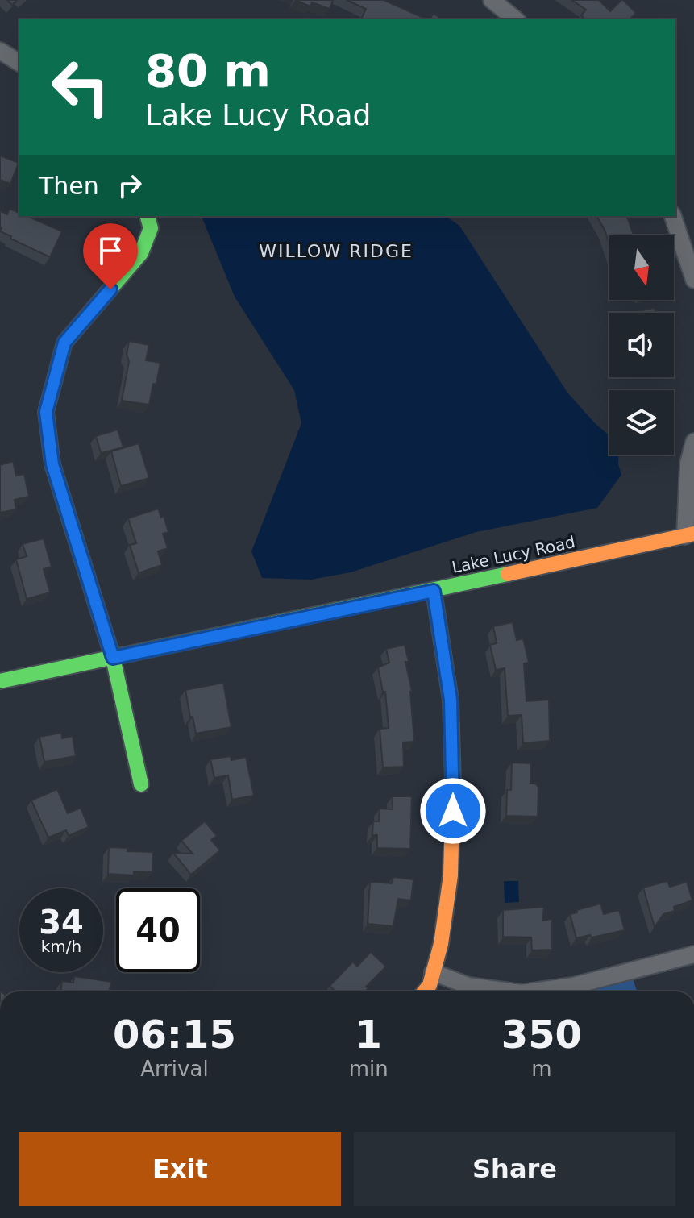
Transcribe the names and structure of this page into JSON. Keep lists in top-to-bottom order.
{
  "streets": {
    "street": ["Lake Lucy Road"]
  },
  "districts": ["WILLOW RIDGE"],
  "north": "bottom",
  "page": {
    "turn": ["80 m", "Lake Lucy Road"],
    "then": "Then",
    "speed": "34 km/h",
    "limit": "40",
    "eta": [
      "06:15",
      "Arrival",
      "1",
      "min",
      "350",
      "m"
    ],
    "buttons": ["Exit", "Share"]
  }
}
